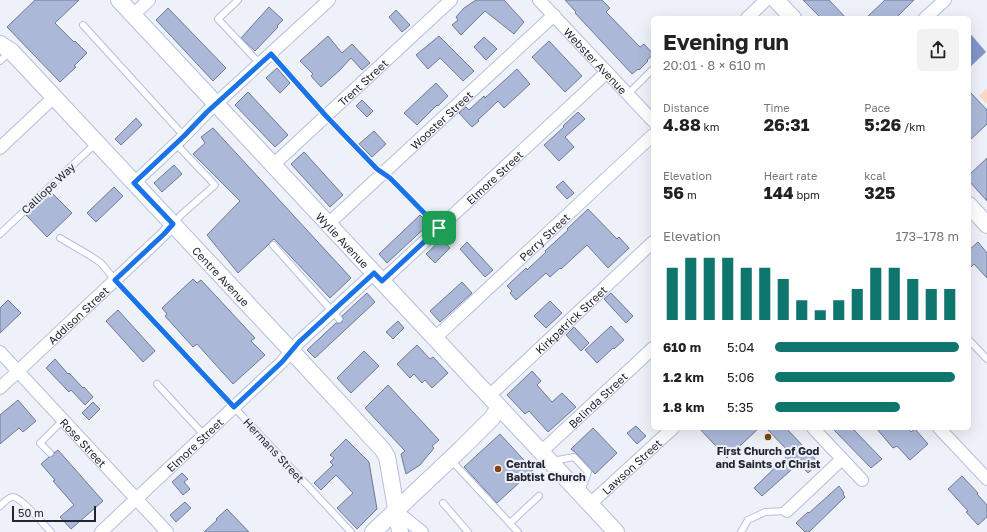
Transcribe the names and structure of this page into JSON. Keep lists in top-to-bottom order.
{
  "streets": {
    "street": [
      "Webster Avenue",
      "Trent Street",
      "Wooster Street",
      "Elmore Street",
      "Perry Street",
      "Wylie Avenue",
      "Centre Avenue",
      "Addison Street",
      "Kirkpatrick Street",
      "Belinda Street",
      "Rose Street",
      "Lawson Street"
    ],
    "lane": ["Calliope Way", "Hermans Street"]
  },
  "crossings": [
    ["Webster Avenue", "Wooster Street"],
    ["Webster Avenue", "Elmore Street"],
    ["Trent Street", "Wylie Avenue"],
    ["Wooster Street", "Wylie Avenue"],
    ["Elmore Street", "Wylie Avenue"],
    ["Elmore Street", "Centre Avenue"],
    ["Elmore Street", "Rose Street"],
    ["Elmore Street", "Hermans Street"],
    ["Calliope Way", "Centre Avenue"],
    ["Perry Street", "Wylie Avenue"],
    ["Wylie Avenue", "Kirkpatrick Street"],
    ["Wylie Avenue", "Belinda Street"],
    ["Wylie Avenue", "Lawson Street"],
    ["Centre Avenue", "Addison Street"],
    ["Centre Avenue", "Kirkpatrick Street"],
    ["Addison Street", "Rose Street"],
    ["Addison Street", "Hermans Street"]
  ],
  "places": ["First Church of God and Saints of Christ", "Central Babtist Church"],
  "scale_bar": "50 m",
  "page": {
    "heading": ["Evening run", "20:01 · 8 × 610 m"],
    "stats": [
      ["Distance", "4.88 km"],
      ["Time", "26:31"],
      ["Pace", "5:26 /km"],
      ["Elevation", "56 m"],
      ["Heart rate", "144 bpm"],
      ["kcal", "325"]
    ],
    "chart": ["Elevation", "173–178 m"],
    "list": [
      {
        "name": "610 m",
        "note": "5:04"
      },
      {
        "name": "1.2 km",
        "note": "5:06"
      },
      {
        "name": "1.8 km",
        "note": "5:35"
      }
    ],
    "scale": "50 m"
  }
}
